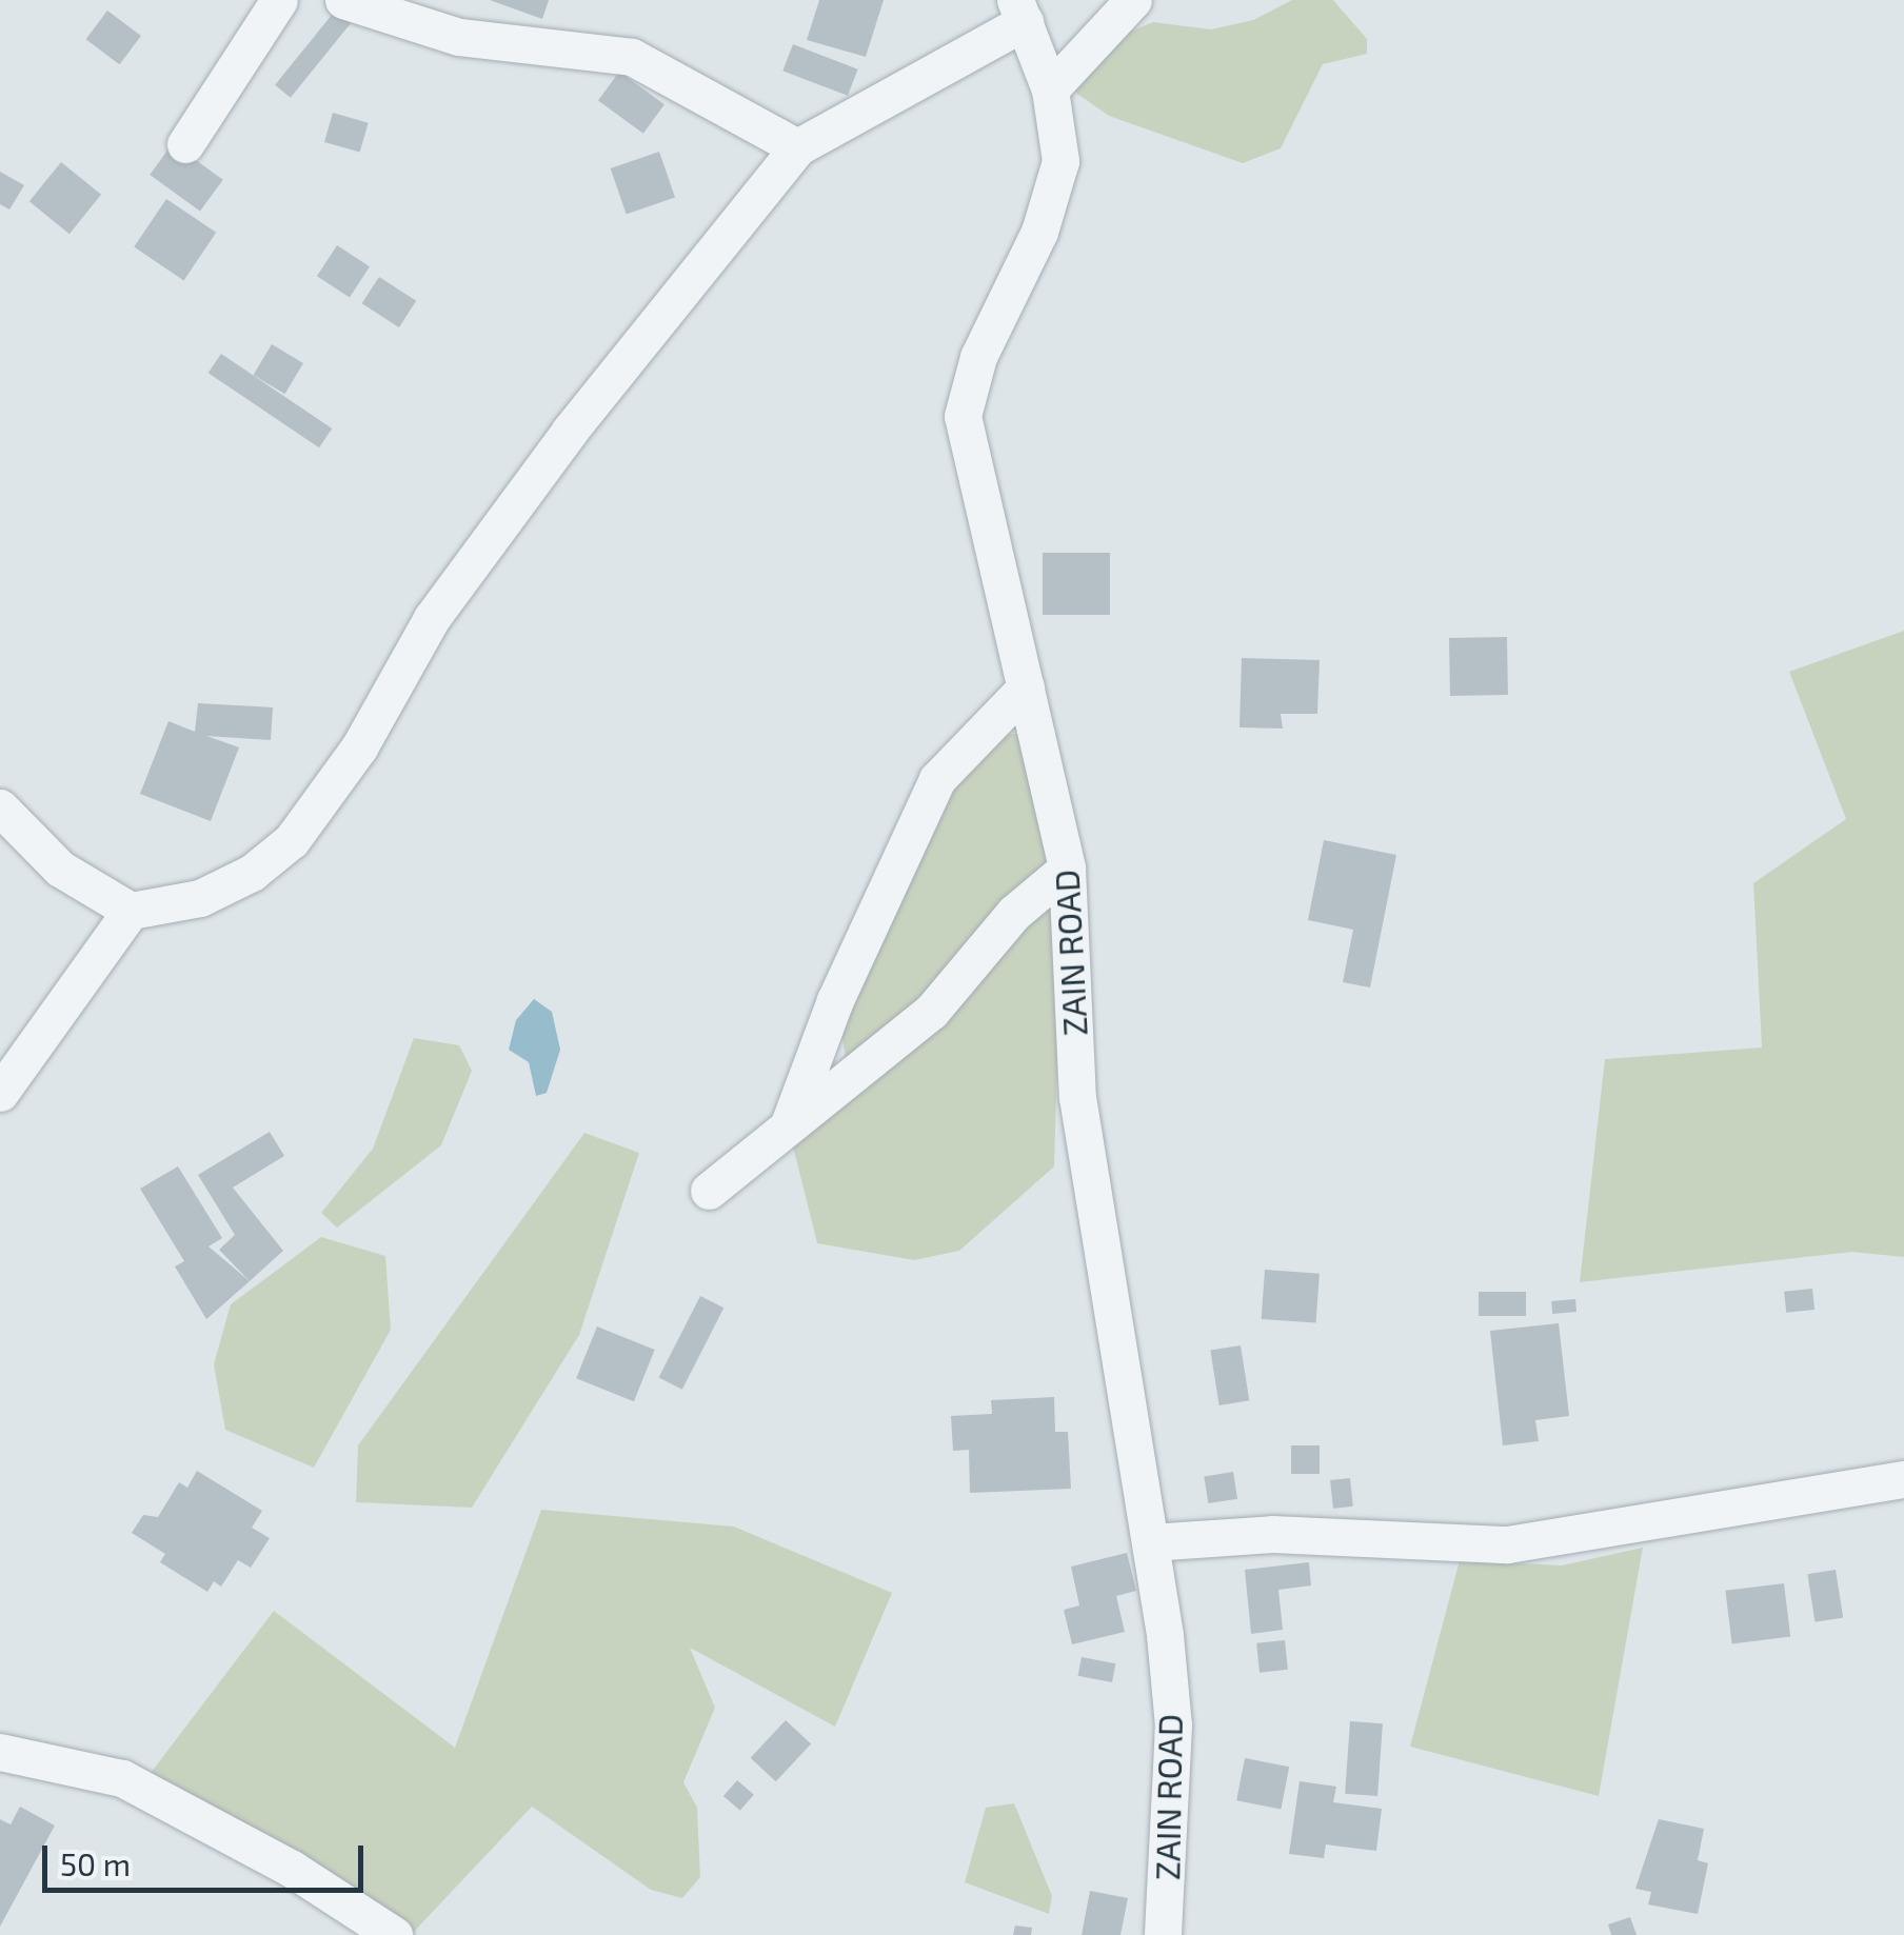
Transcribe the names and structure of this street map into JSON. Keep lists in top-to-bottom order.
{
  "streets": {
    "street": ["ZAIN ROAD"]
  },
  "scale_bar": "50 m"
}
